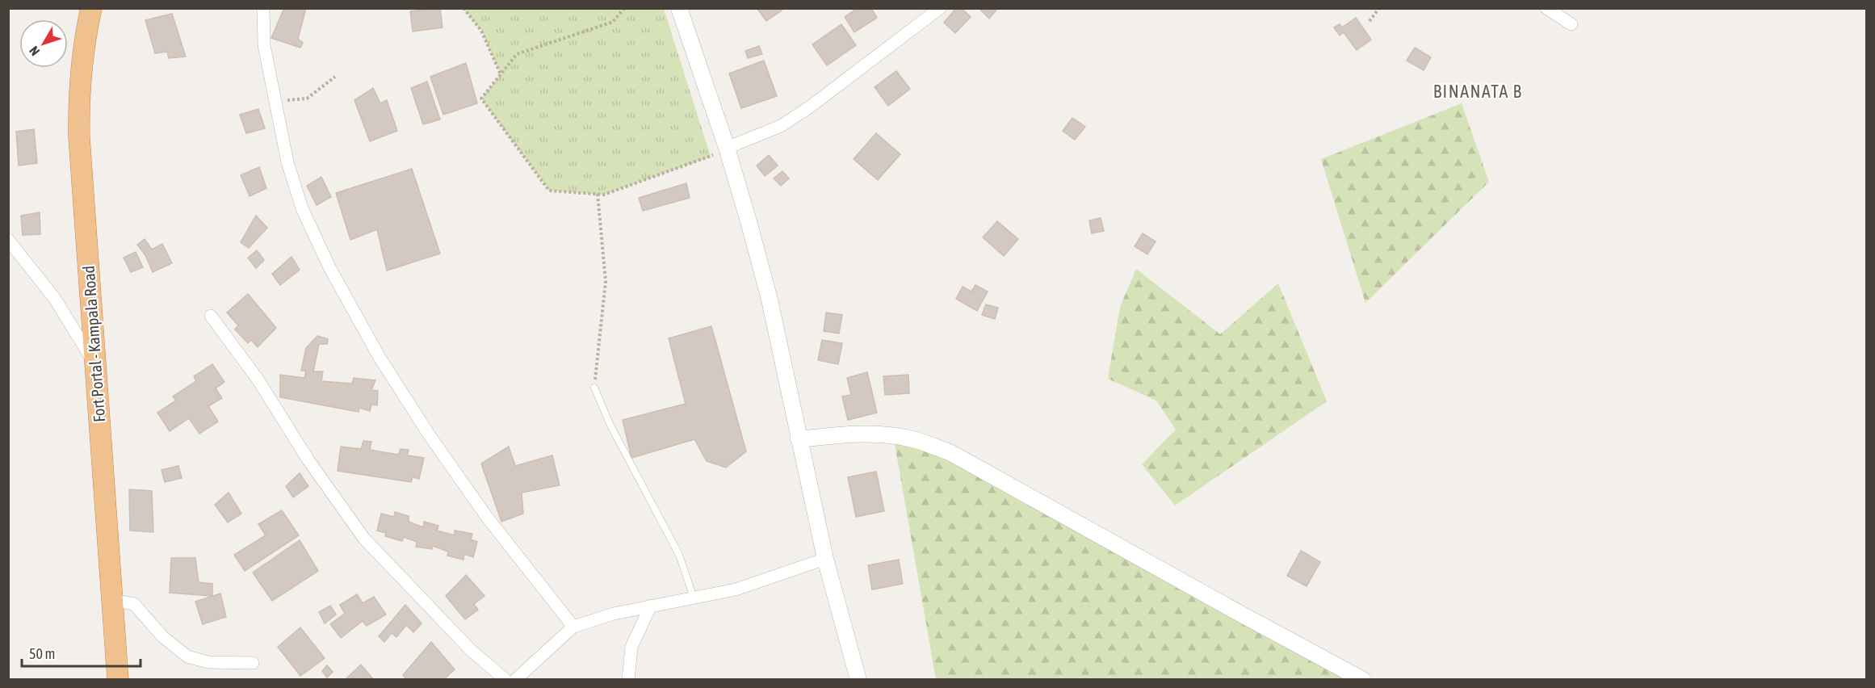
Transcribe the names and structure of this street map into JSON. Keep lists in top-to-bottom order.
{
  "streets": {
    "highway": ["Fort Portal - Kampala Road"]
  },
  "districts": ["BINANATA B"],
  "scale_bar": "50 m",
  "north": "bottom left"
}
